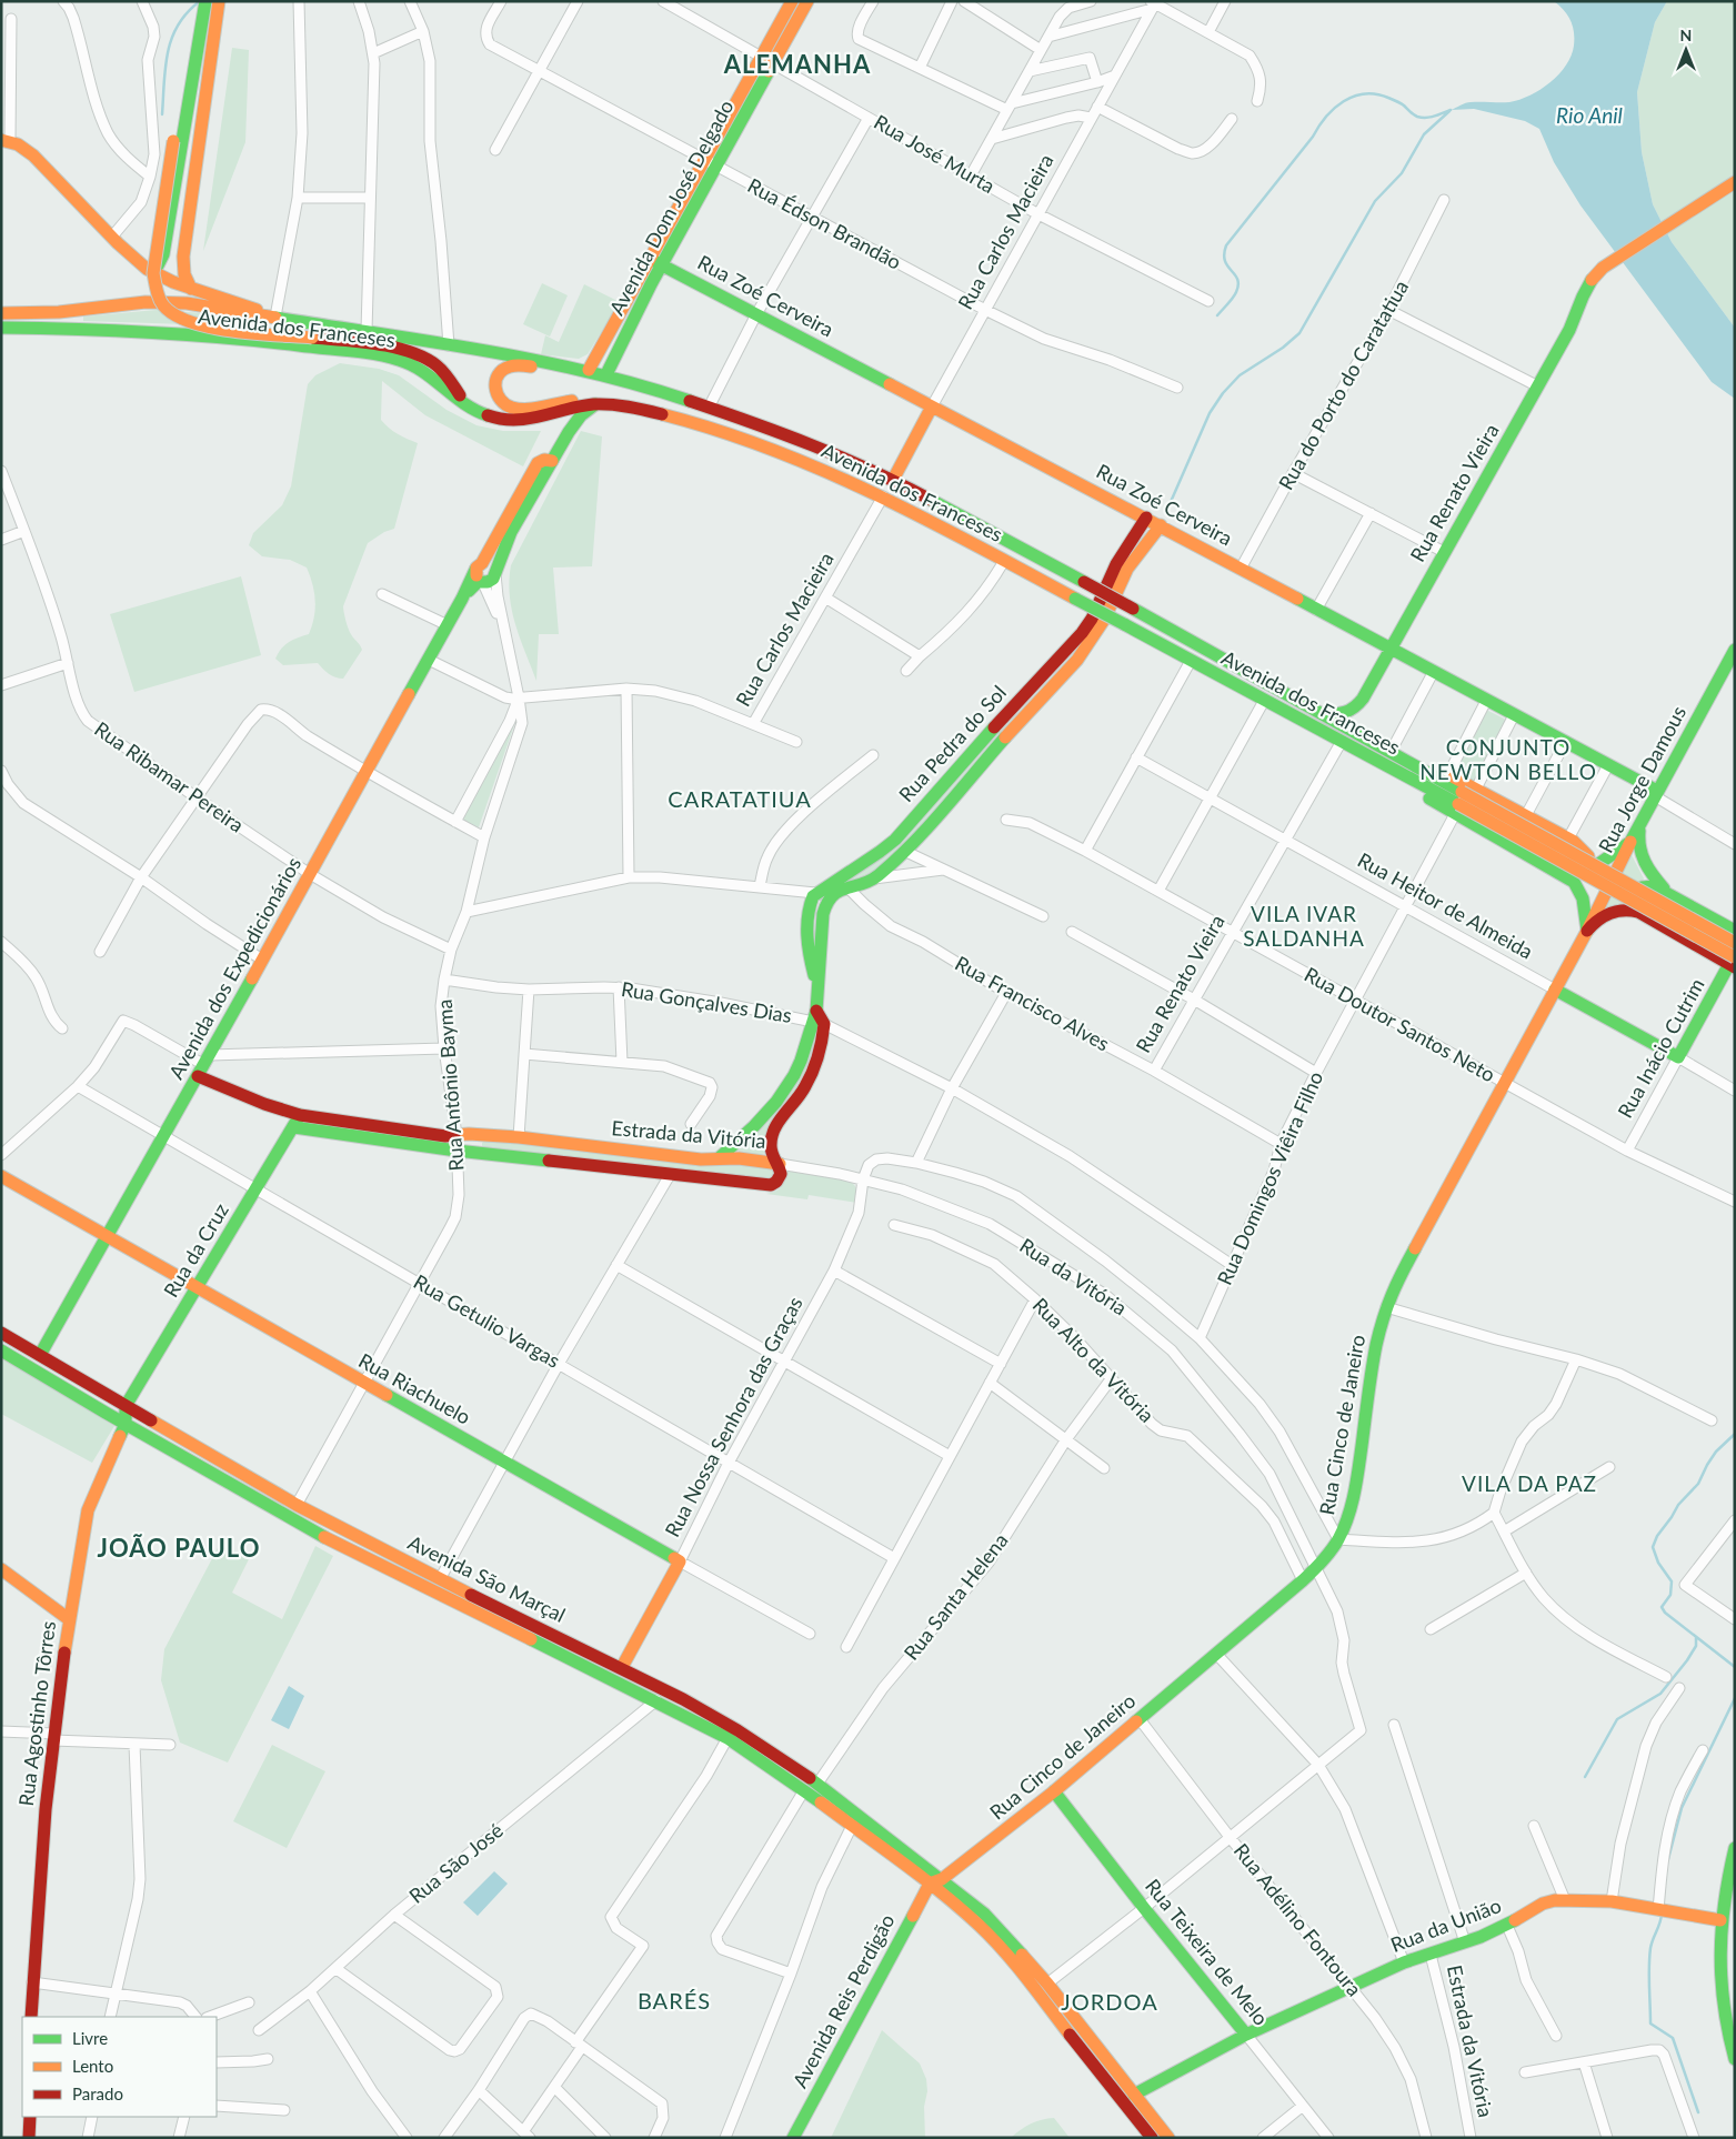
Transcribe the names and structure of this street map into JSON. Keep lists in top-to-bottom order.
{
  "streets": {
    "main road": [
      "Avenida Dom José Delgado",
      "Rua Carlos Macieira",
      "Rua Zoé Cerveira",
      "Avenida dos Franceses",
      "Rua Renato Vieira",
      "Rua Pedra do Sol",
      "Rua Jorge Damous",
      "Rua Heitor de Almeida",
      "Avenida dos Expedicionários",
      "Rua Inácio Cutrim",
      "Estrada da Vitória",
      "Rua da Cruz",
      "Rua Riachuelo",
      "Rua Nossa Senhora das Graças",
      "Rua Cinco de Janeiro",
      "Avenida São Marçal",
      "Rua Agostinho Tôrres",
      "Rua da União",
      "Rua Teixeira de Melo",
      "Avenida Reis Perdigão"
    ],
    "street": [
      "Rua José Murta",
      "Rua Édson Brandão",
      "Rua do Porto do Caratatiua",
      "Rua Ribamar Pereira",
      "Rua Gonçalves Dias",
      "Rua Francisco Alves",
      "Rua Doutor Santos Neto",
      "Rua Antônio Bayma",
      "Rua Domingos Viêira Filho",
      "Rua da Vitória",
      "Rua Getulio Vargas",
      "Rua Alto da Vitória",
      "Rua Santa Helena",
      "Rua São José",
      "Rua Adélino Fontoura"
    ]
  },
  "crossings": [
    ["Rua José Murta", "Avenida Dom José Delgado"],
    ["Rua José Murta", "Rua Carlos Macieira"],
    ["Avenida Dom José Delgado", "Rua Édson Brandão"],
    ["Avenida Dom José Delgado", "Rua Zoé Cerveira"],
    ["Avenida Dom José Delgado", "Avenida dos Franceses"],
    ["Rua Édson Brandão", "Rua Carlos Macieira"],
    ["Rua Carlos Macieira", "Rua Zoé Cerveira"],
    ["Rua Carlos Macieira", "Avenida dos Franceses"],
    ["Rua Zoé Cerveira", "Rua do Porto do Caratatiua"],
    ["Rua Zoé Cerveira", "Rua Renato Vieira"],
    ["Rua Zoé Cerveira", "Rua Pedra do Sol"],
    ["Rua Zoé Cerveira", "Rua Jorge Damous"],
    ["Avenida dos Franceses", "Rua Renato Vieira"],
    ["Avenida dos Franceses", "Avenida dos Expedicionários"],
    ["Avenida dos Franceses", "Rua Inácio Cutrim"],
    ["Avenida dos Franceses", "Rua Domingos Viêira Filho"],
    ["Rua Renato Vieira", "Rua Heitor de Almeida"],
    ["Rua Renato Vieira", "Rua Francisco Alves"],
    ["Rua Renato Vieira", "Rua Doutor Santos Neto"],
    ["Rua Pedra do Sol", "Rua Gonçalves Dias"],
    ["Rua Pedra do Sol", "Rua Francisco Alves"],
    ["Rua Pedra do Sol", "Estrada da Vitória"],
    ["Rua Ribamar Pereira", "Avenida dos Expedicionários"],
    ["Rua Ribamar Pereira", "Rua Antônio Bayma"],
    ["Rua Jorge Damous", "Rua Cinco de Janeiro"],
    ["Rua Heitor de Almeida", "Rua Inácio Cutrim"],
    ["Rua Heitor de Almeida", "Rua Domingos Viêira Filho"],
    ["Rua Heitor de Almeida", "Rua Cinco de Janeiro"],
    ["Avenida dos Expedicionários", "Rua Antônio Bayma"],
    ["Avenida dos Expedicionários", "Estrada da Vitória"],
    ["Avenida dos Expedicionários", "Rua Getulio Vargas"],
    ["Avenida dos Expedicionários", "Rua Riachuelo"],
    ["Avenida dos Expedicionários", "Avenida São Marçal"],
    ["Rua Gonçalves Dias", "Rua Antônio Bayma"],
    ["Rua Francisco Alves", "Rua Domingos Viêira Filho"],
    ["Rua Doutor Santos Neto", "Rua Inácio Cutrim"],
    ["Rua Doutor Santos Neto", "Rua Domingos Viêira Filho"],
    ["Rua Doutor Santos Neto", "Rua Cinco de Janeiro"],
    ["Rua Antônio Bayma", "Estrada da Vitória"],
    ["Rua Antônio Bayma", "Rua Getulio Vargas"],
    ["Rua Antônio Bayma", "Rua Riachuelo"],
    ["Rua Antônio Bayma", "Avenida São Marçal"],
    ["Estrada da Vitória", "Rua da Cruz"],
    ["Estrada da Vitória", "Rua da Vitória"],
    ["Estrada da Vitória", "Rua Getulio Vargas"],
    ["Estrada da Vitória", "Rua da União"],
    ["Rua da Cruz", "Rua Getulio Vargas"],
    ["Rua da Cruz", "Rua Riachuelo"],
    ["Rua da Cruz", "Avenida São Marçal"],
    ["Rua da Vitória", "Rua Nossa Senhora das Graças"],
    ["Rua da Vitória", "Rua Cinco de Janeiro"],
    ["Rua Getulio Vargas", "Rua Nossa Senhora das Graças"],
    ["Rua Alto da Vitória", "Rua Cinco de Janeiro"],
    ["Rua Alto da Vitória", "Rua Santa Helena"],
    ["Rua Riachuelo", "Rua Nossa Senhora das Graças"],
    ["Rua Nossa Senhora das Graças", "Avenida São Marçal"],
    ["Rua Cinco de Janeiro", "Avenida São Marçal"],
    ["Rua Cinco de Janeiro", "Rua Adélino Fontoura"],
    ["Rua Cinco de Janeiro", "Rua Teixeira de Melo"],
    ["Rua Cinco de Janeiro", "Avenida Reis Perdigão"],
    ["Avenida São Marçal", "Rua Santa Helena"],
    ["Avenida São Marçal", "Rua Agostinho Tôrres"],
    ["Avenida São Marçal", "Rua São José"],
    ["Avenida São Marçal", "Rua da União"],
    ["Avenida São Marçal", "Avenida Reis Perdigão"],
    ["Rua Adélino Fontoura", "Rua da União"],
    ["Rua da União", "Rua Teixeira de Melo"]
  ],
  "districts": [
    "ALEMANHA",
    "CONJUNTO NEWTON BELLO",
    "CARATATIUA",
    "VILA IVAR SALDANHA",
    "VILA DA PAZ",
    "JOÃO PAULO",
    "BARÉS",
    "JORDOA"
  ],
  "water": ["Rio Anil"],
  "legend": ["Livre", "Lento", "Parado"],
  "north": "top"
}
